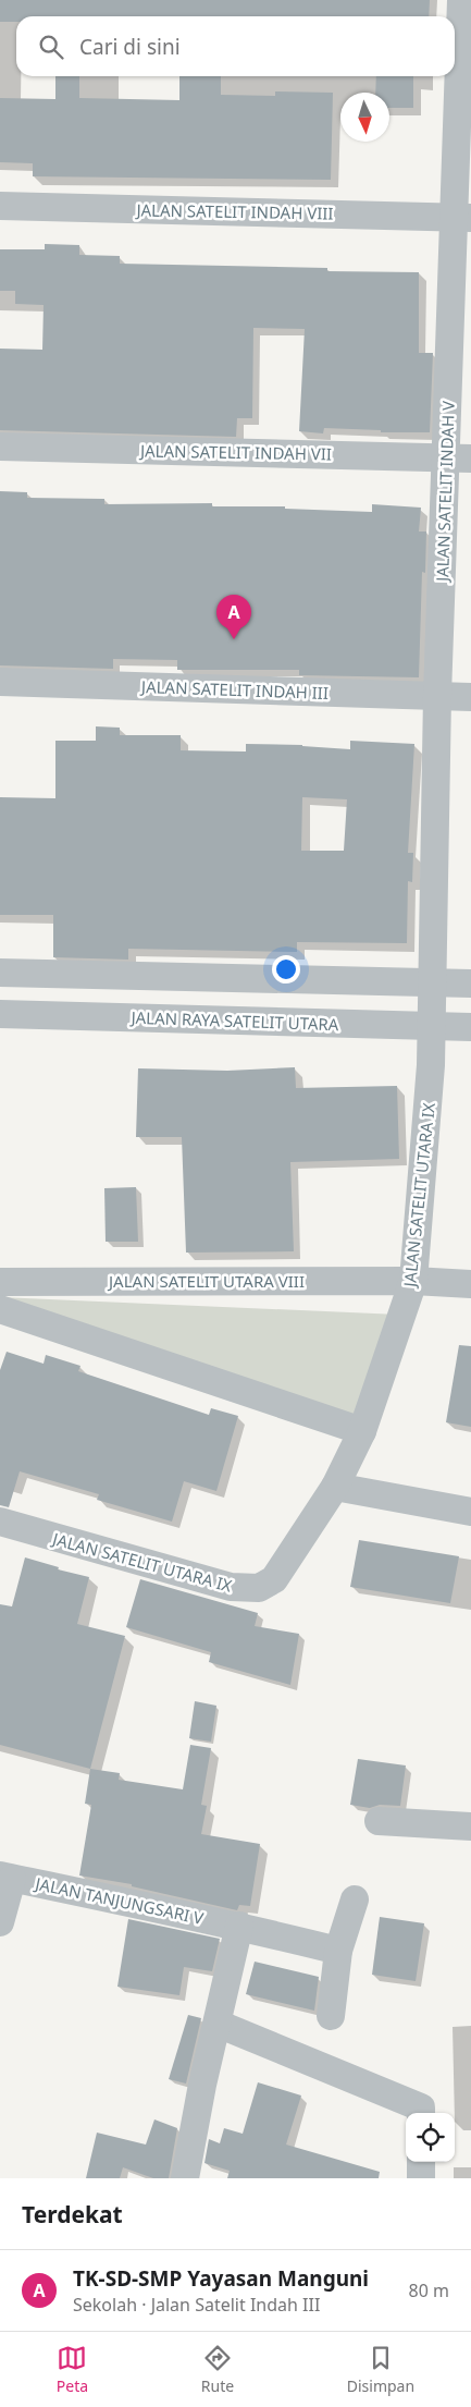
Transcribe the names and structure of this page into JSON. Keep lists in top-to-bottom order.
{
  "streets": {
    "street": [
      "JALAN SATELIT INDAH VIII",
      "JALAN SATELIT INDAH VII",
      "JALAN SATELIT INDAH V",
      "JALAN SATELIT INDAH III",
      "JALAN RAYA SATELIT UTARA",
      "JALAN SATELIT UTARA IX",
      "JALAN SATELIT UTARA VIII",
      "JALAN TANJUNGSARI V"
    ]
  },
  "crossings": [
    ["JALAN SATELIT INDAH VIII", "JALAN SATELIT INDAH V"],
    ["JALAN SATELIT INDAH VII", "JALAN SATELIT INDAH V"],
    ["JALAN SATELIT INDAH V", "JALAN SATELIT INDAH III"],
    ["JALAN SATELIT INDAH V", "JALAN SATELIT UTARA IX"],
    ["JALAN RAYA SATELIT UTARA", "JALAN SATELIT UTARA IX"],
    ["JALAN SATELIT UTARA IX", "JALAN SATELIT UTARA VIII"]
  ],
  "north": "bottom",
  "page": {
    "search": "Cari di sini",
    "pins": "A",
    "heading": "Terdekat",
    "list": [
      {
        "mark": "A",
        "name": "TK-SD-SMP Yayasan Manguni",
        "note": "Sekolah · Jalan Satelit Indah III",
        "value": "80 m"
      }
    ],
    "nav": ["Peta", "Rute", "Disimpan"]
  }
}
